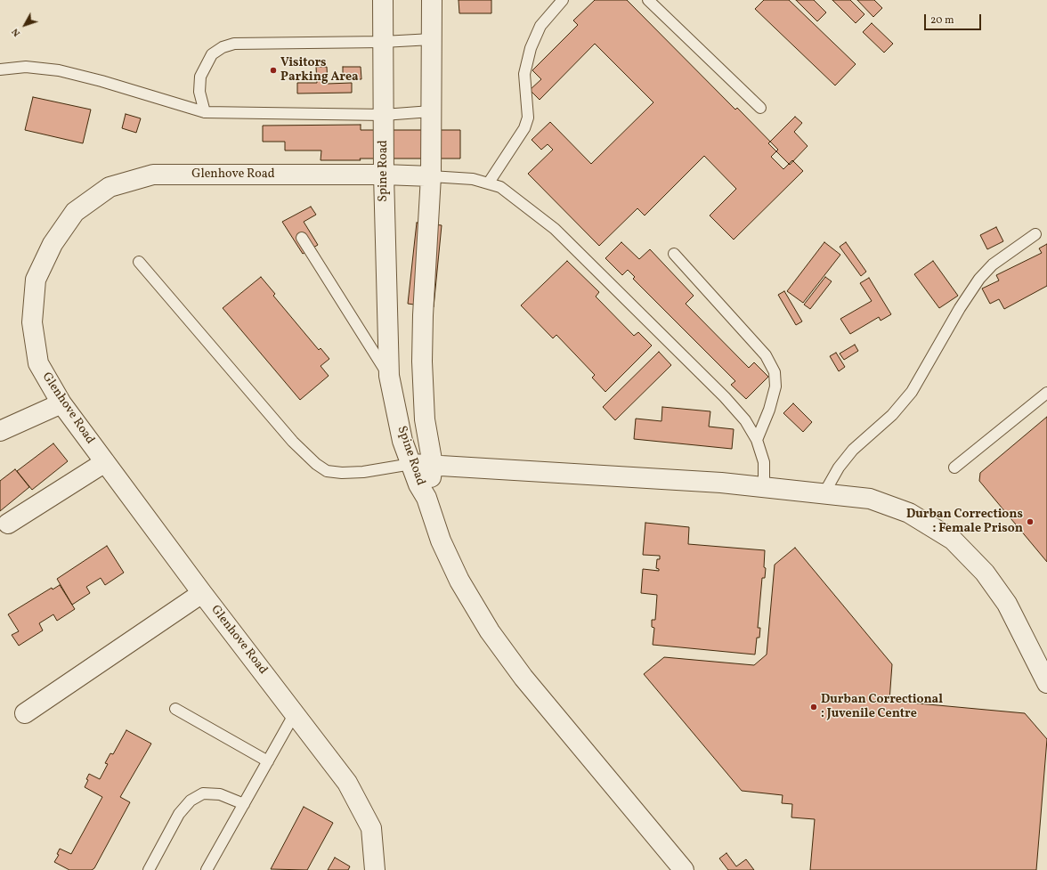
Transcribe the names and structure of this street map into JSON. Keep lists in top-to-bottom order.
{
  "streets": {
    "street": ["Spine Road", "Glenhove Road"]
  },
  "crossings": [
    ["Spine Road", "Glenhove Road"]
  ],
  "places": ["Visitors Parking Area", "Durban Corrections : Female Prison", "Durban Correctional : Juvenile Centre"],
  "scale_bar": "20 m",
  "north": "bottom left"
}
